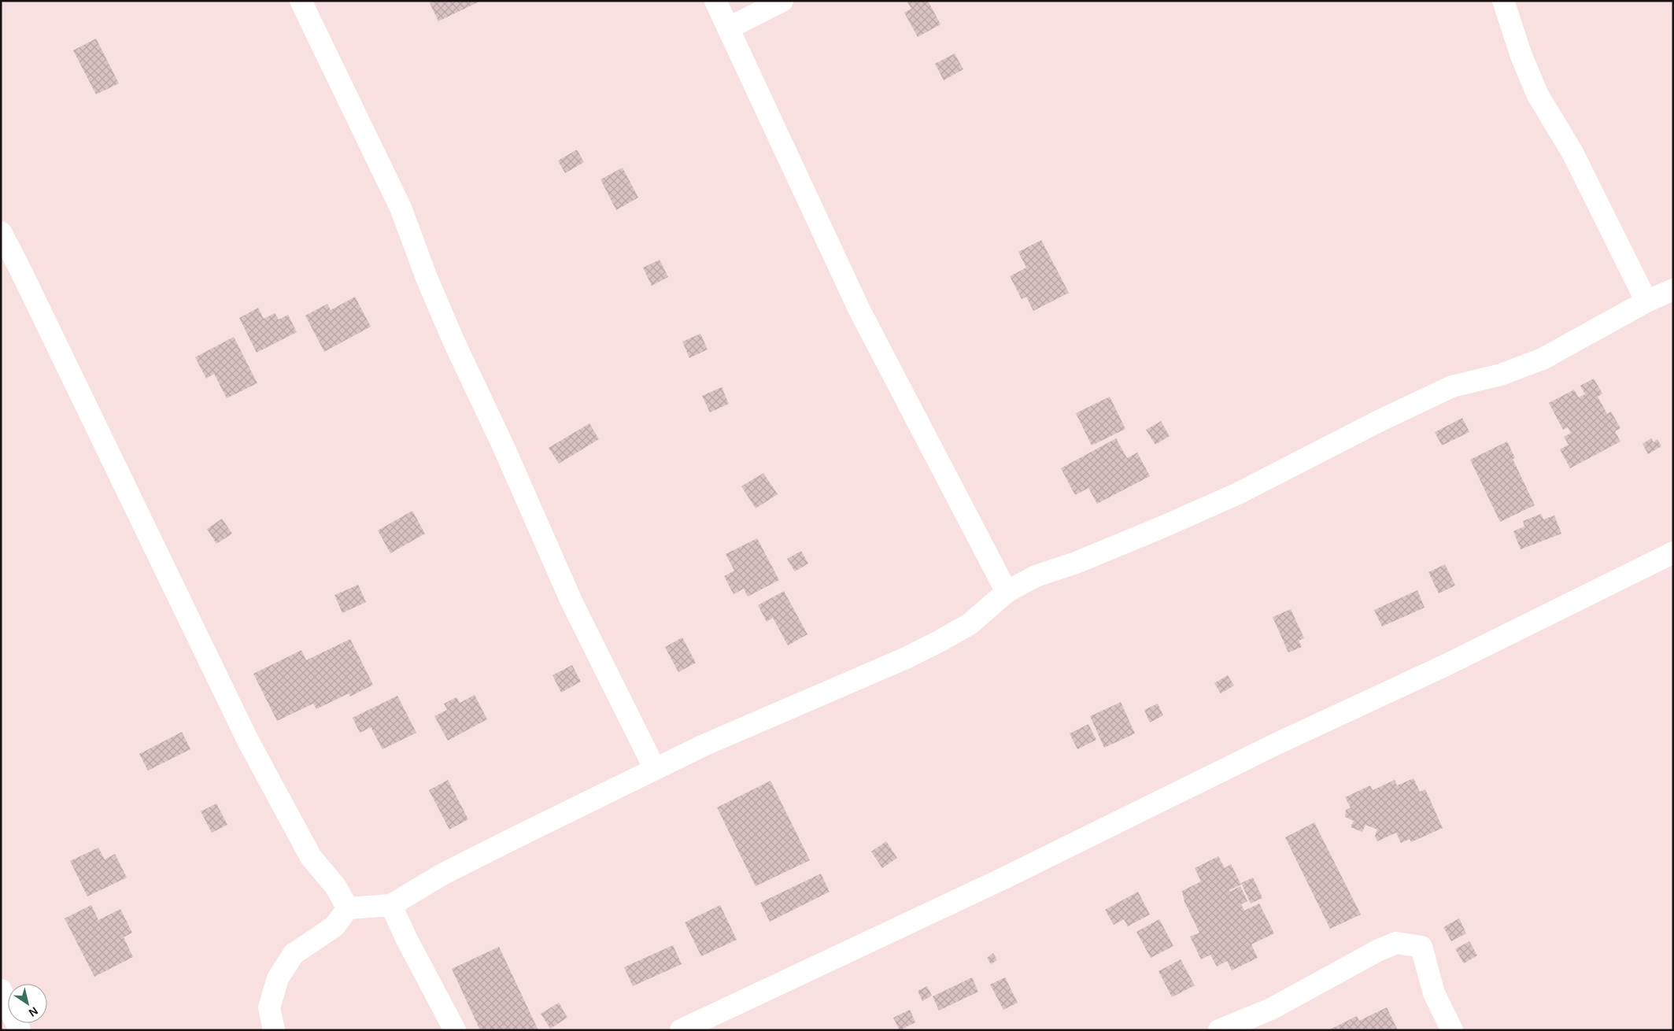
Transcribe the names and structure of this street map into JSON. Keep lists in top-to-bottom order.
{
  "north": "bottom right"
}
